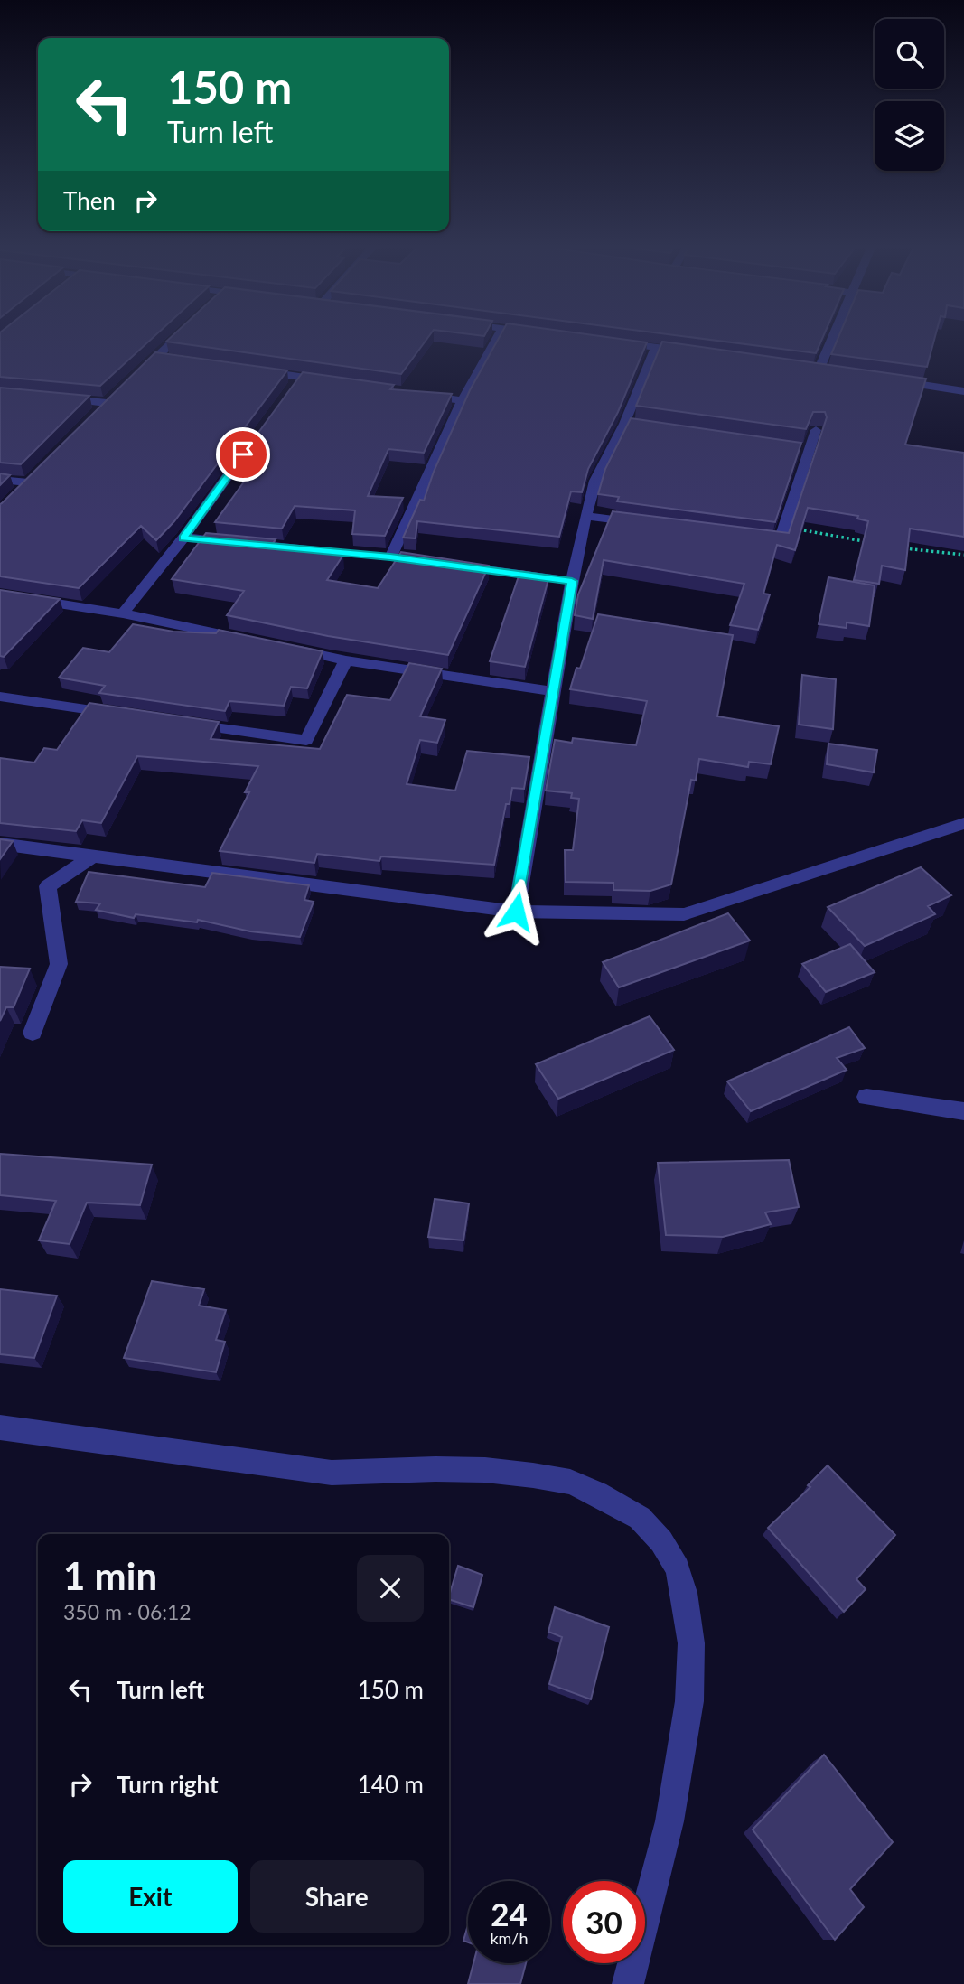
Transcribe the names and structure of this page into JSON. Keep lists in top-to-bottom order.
{
  "page": {
    "turn": ["150 m", "Turn left"],
    "then": "Then",
    "heading": ["1 min", "350 m · 06:12"],
    "list": [
      {
        "name": "Turn left",
        "value": "150 m"
      },
      {
        "name": "Turn right",
        "value": "140 m"
      }
    ],
    "buttons": ["Exit", "Share"],
    "speed": "24 km/h",
    "limit": "30"
  }
}
